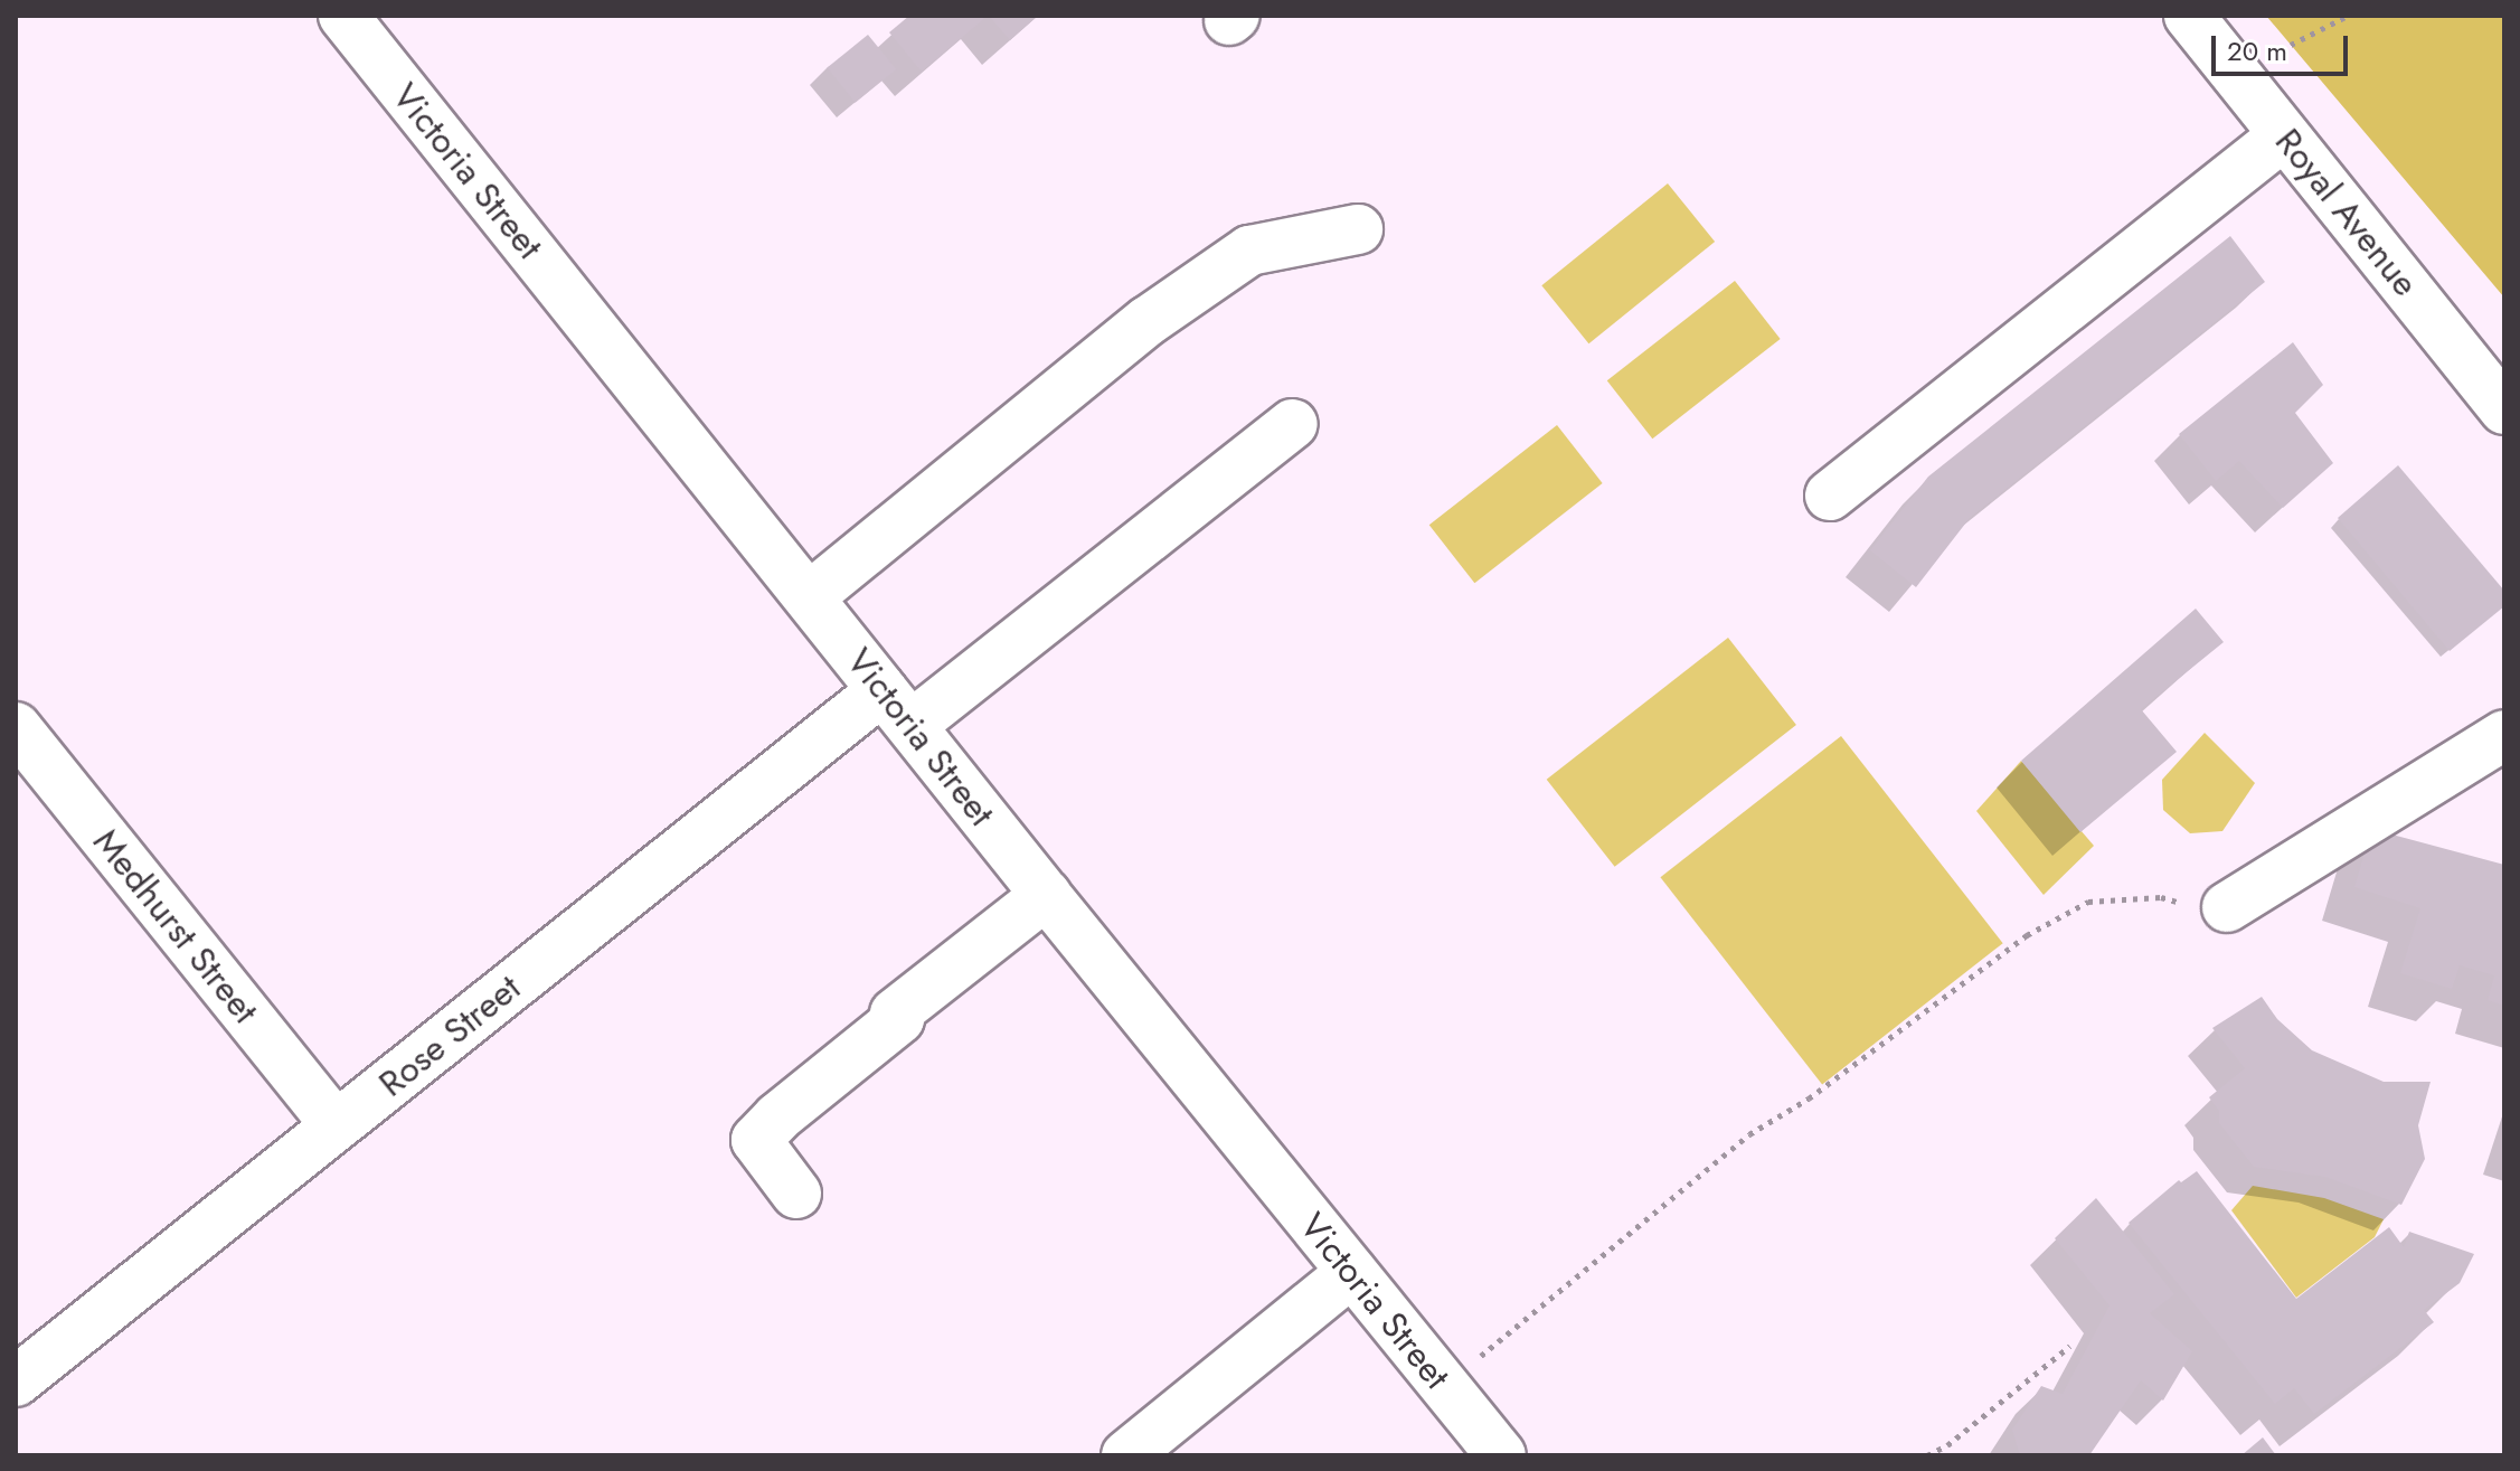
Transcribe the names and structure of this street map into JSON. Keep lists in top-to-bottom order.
{
  "streets": {
    "street": [
      "Victoria Street",
      "Royal Avenue",
      "Medhurst Street",
      "Rose Street"
    ]
  },
  "crossings": [
    ["Victoria Street", "Rose Street"],
    ["Medhurst Street", "Rose Street"]
  ],
  "scale_bar": "20 m"
}
